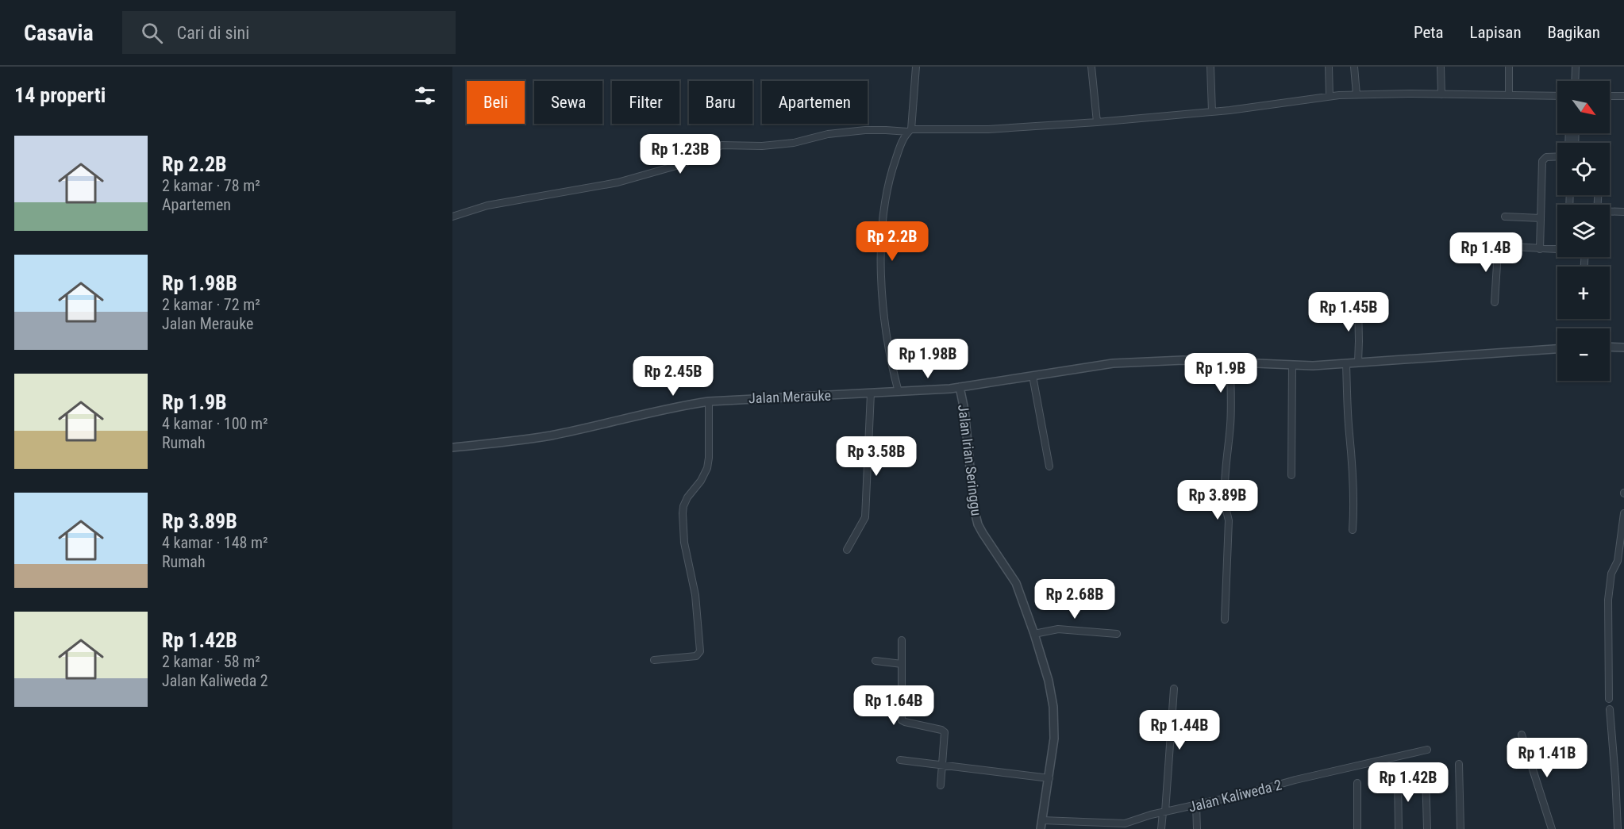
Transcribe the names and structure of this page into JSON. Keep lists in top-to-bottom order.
{
  "streets": {
    "street": ["Jalan Merauke", "Jalan Irian Seringgu", "Jalan Kaliweda 2"]
  },
  "crossings": [
    ["Jalan Merauke", "Jalan Irian Seringgu"],
    ["Jalan Irian Seringgu", "Jalan Kaliweda 2"]
  ],
  "north": "bottom right",
  "page": {
    "header": "Casavia",
    "search": "Cari di sini",
    "nav": ["Peta", "Lapisan", "Bagikan"],
    "heading": "14 properti",
    "map_buttons": ["+", "−"],
    "chip": [
      "Beli",
      "Sewa",
      "Filter",
      "Baru",
      "Apartemen"
    ],
    "list": [
      {
        "name": "Rp 2.2B",
        "note": "2 kamar · 78 m² · Apartemen"
      },
      {
        "name": "Rp 1.98B",
        "note": "2 kamar · 72 m² · Jalan Merauke"
      },
      {
        "name": "Rp 1.9B",
        "note": "4 kamar · 100 m² · Rumah"
      },
      {
        "name": "Rp 3.89B",
        "note": "4 kamar · 148 m² · Rumah"
      },
      {
        "name": "Rp 1.42B",
        "note": "2 kamar · 58 m² · Jalan Kaliweda 2"
      }
    ],
    "price": [
      "Rp 1.23B",
      "Rp 2.2B",
      "Rp 1.4B",
      "Rp 1.45B",
      "Rp 1.98B",
      "Rp 1.9B",
      "Rp 2.45B",
      "Rp 3.58B",
      "Rp 3.89B",
      "Rp 2.68B",
      "Rp 1.64B",
      "Rp 1.44B",
      "Rp 1.41B",
      "Rp 1.42B"
    ]
  }
}
